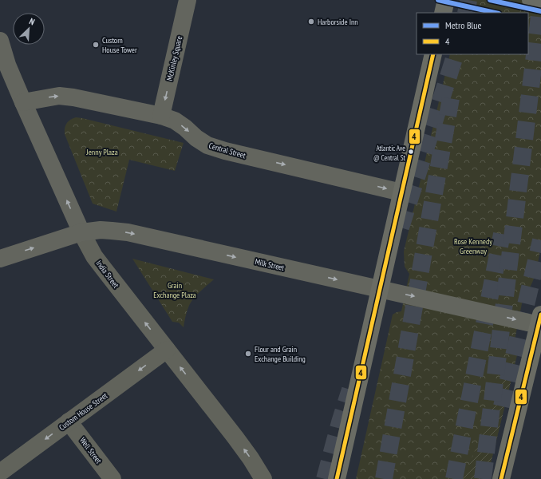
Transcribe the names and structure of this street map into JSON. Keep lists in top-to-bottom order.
{
  "streets": {
    "main road": [
      "McKinley Square",
      "Central Street",
      "Milk Street",
      "India Street"
    ],
    "street": ["Custom House Street", "Well Street"]
  },
  "crossings": [
    ["McKinley Square", "Central Street"],
    ["Central Street", "India Street"],
    ["Milk Street", "India Street"],
    ["India Street", "Custom House Street"],
    ["Custom House Street", "Well Street"]
  ],
  "one_way": [
    "McKinley Square",
    "Central Street",
    "Milk Street",
    "India Street",
    "Custom House Street"
  ],
  "parks": ["Jenny Plaza", "Rose Kennedy Greenway", "Grain Exchange Plaza"],
  "places": [
    "Harborside Inn",
    "Custom House Tower",
    "Atlantic Ave @ Central St",
    "Flour and Grain Exchange Building"
  ],
  "lines": ["metro line Blue", "transit line 4"],
  "legend": ["Metro Blue", "4"],
  "north": "top right"
}
